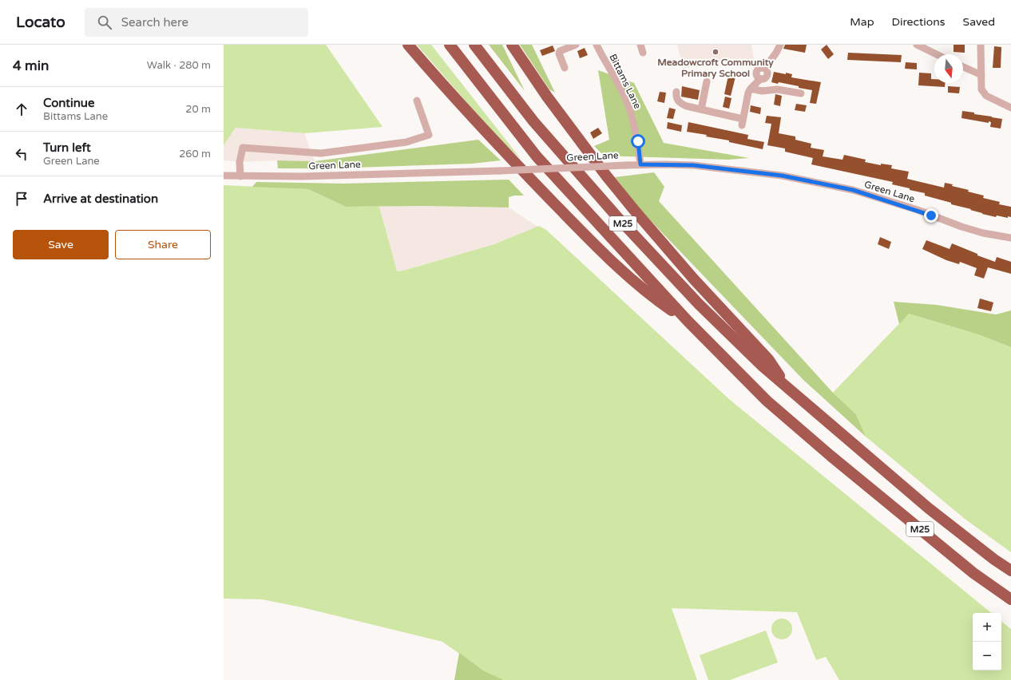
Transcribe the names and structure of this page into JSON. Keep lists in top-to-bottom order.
{
  "streets": {
    "highway": ["M25"],
    "street": ["Bittams Lane", "Green Lane"]
  },
  "crossings": [
    ["Bittams Lane", "Green Lane"]
  ],
  "places": ["Meadowcroft Community Primary School"],
  "north": "bottom",
  "page": {
    "header": "Locato",
    "search": "Search here",
    "nav": ["Map", "Directions", "Saved"],
    "heading": ["4 min", "Walk · 280 m"],
    "list": [
      ["Continue", "Bittams Lane", "20 m"],
      ["Turn left", "Green Lane", "260 m"],
      "Arrive at destination"
    ],
    "buttons": ["Save", "Share"],
    "map_buttons": ["+", "−"]
  }
}
